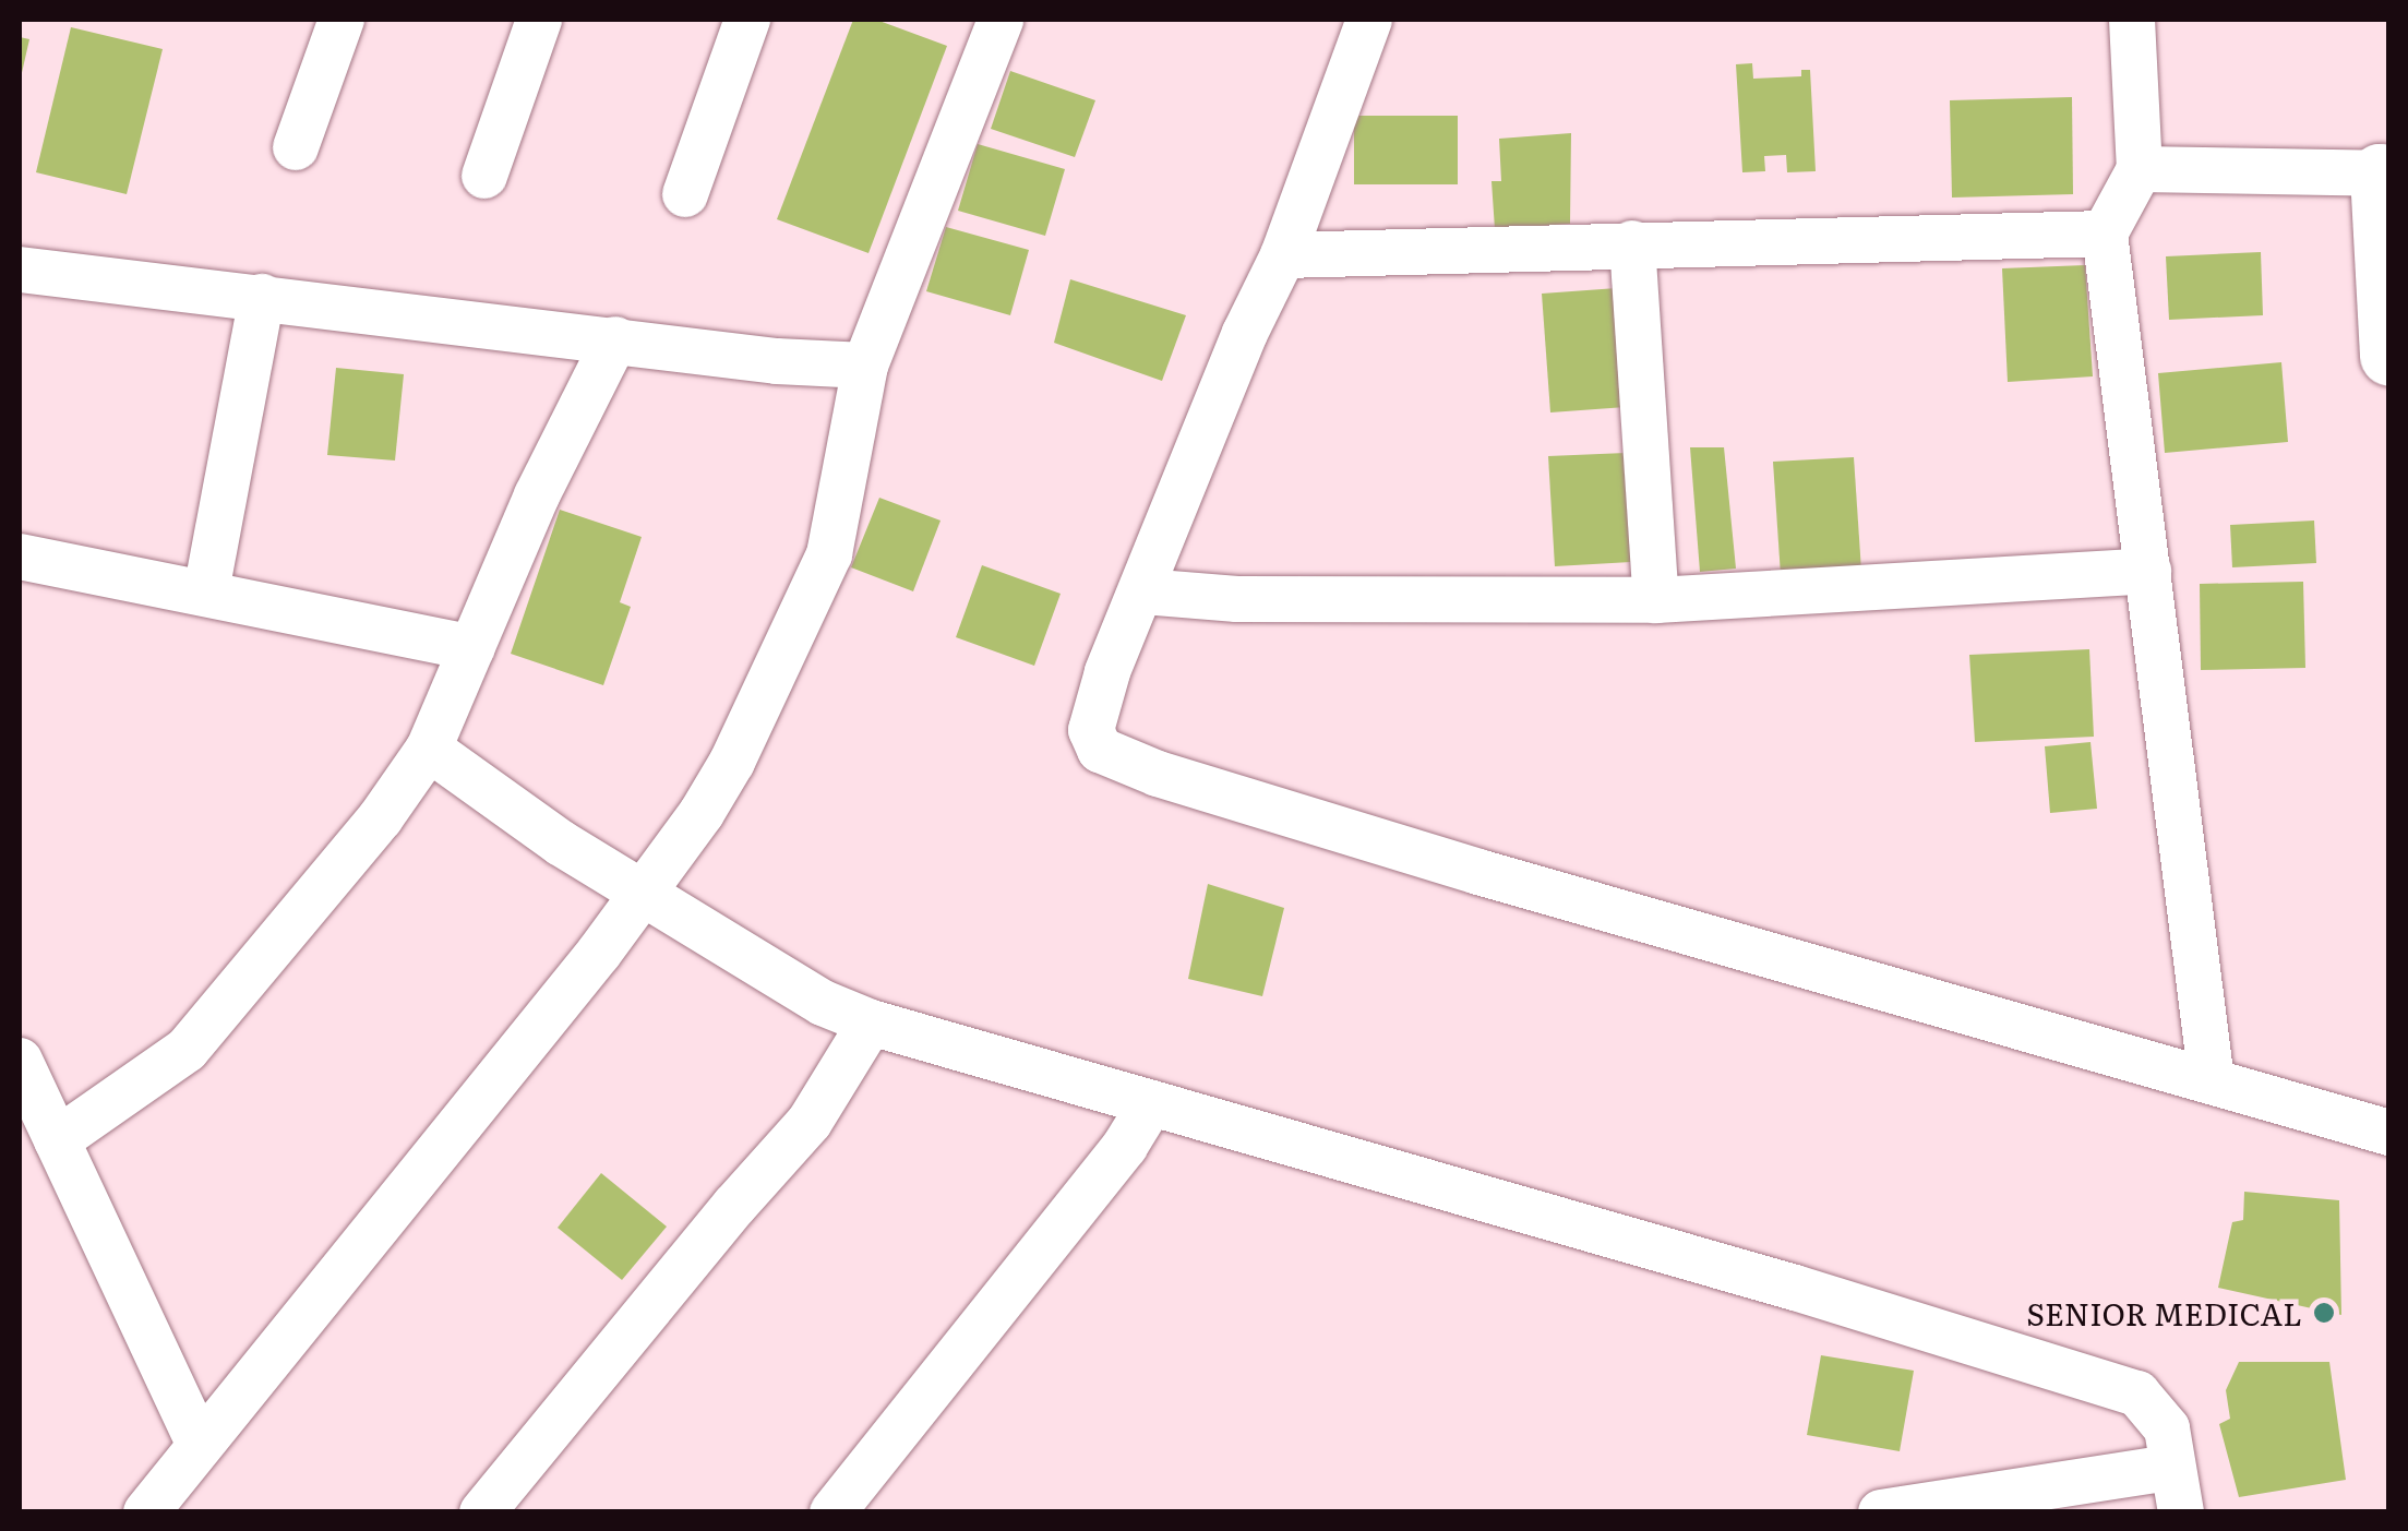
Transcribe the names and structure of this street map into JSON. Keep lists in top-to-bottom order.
{
  "places": ["SENIOR MEDICAL"]
}
